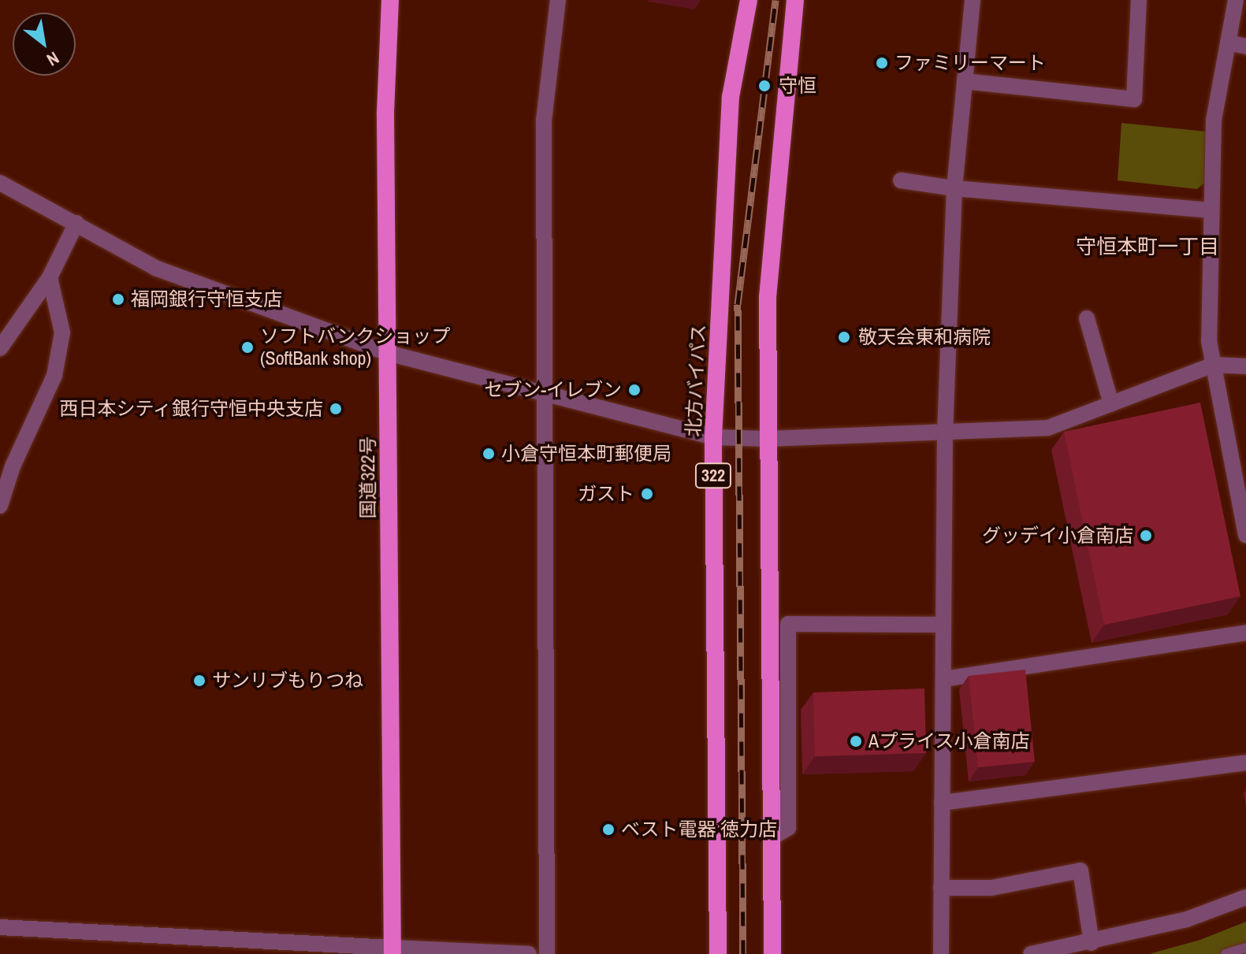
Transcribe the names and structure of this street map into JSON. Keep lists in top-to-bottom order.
{
  "streets": {
    "highway": ["北方バイパス", "322", "国道322号"]
  },
  "districts": ["守恒本町一丁目"],
  "places": [
    "ファミリーマート",
    "守恒",
    "福岡銀行守恒支店",
    "敬天会東和病院",
    "ソフトバンクショップ (SoftBank shop)",
    "セブン-イレブン",
    "西日本シティ銀行守恒中央支店",
    "小倉守恒本町郵便局",
    "ガスト",
    "グッデイ小倉南店",
    "サンリブもりつね",
    "Aプライス小倉南店",
    "ベスト電器 徳力店"
  ],
  "north": "bottom right"
}
